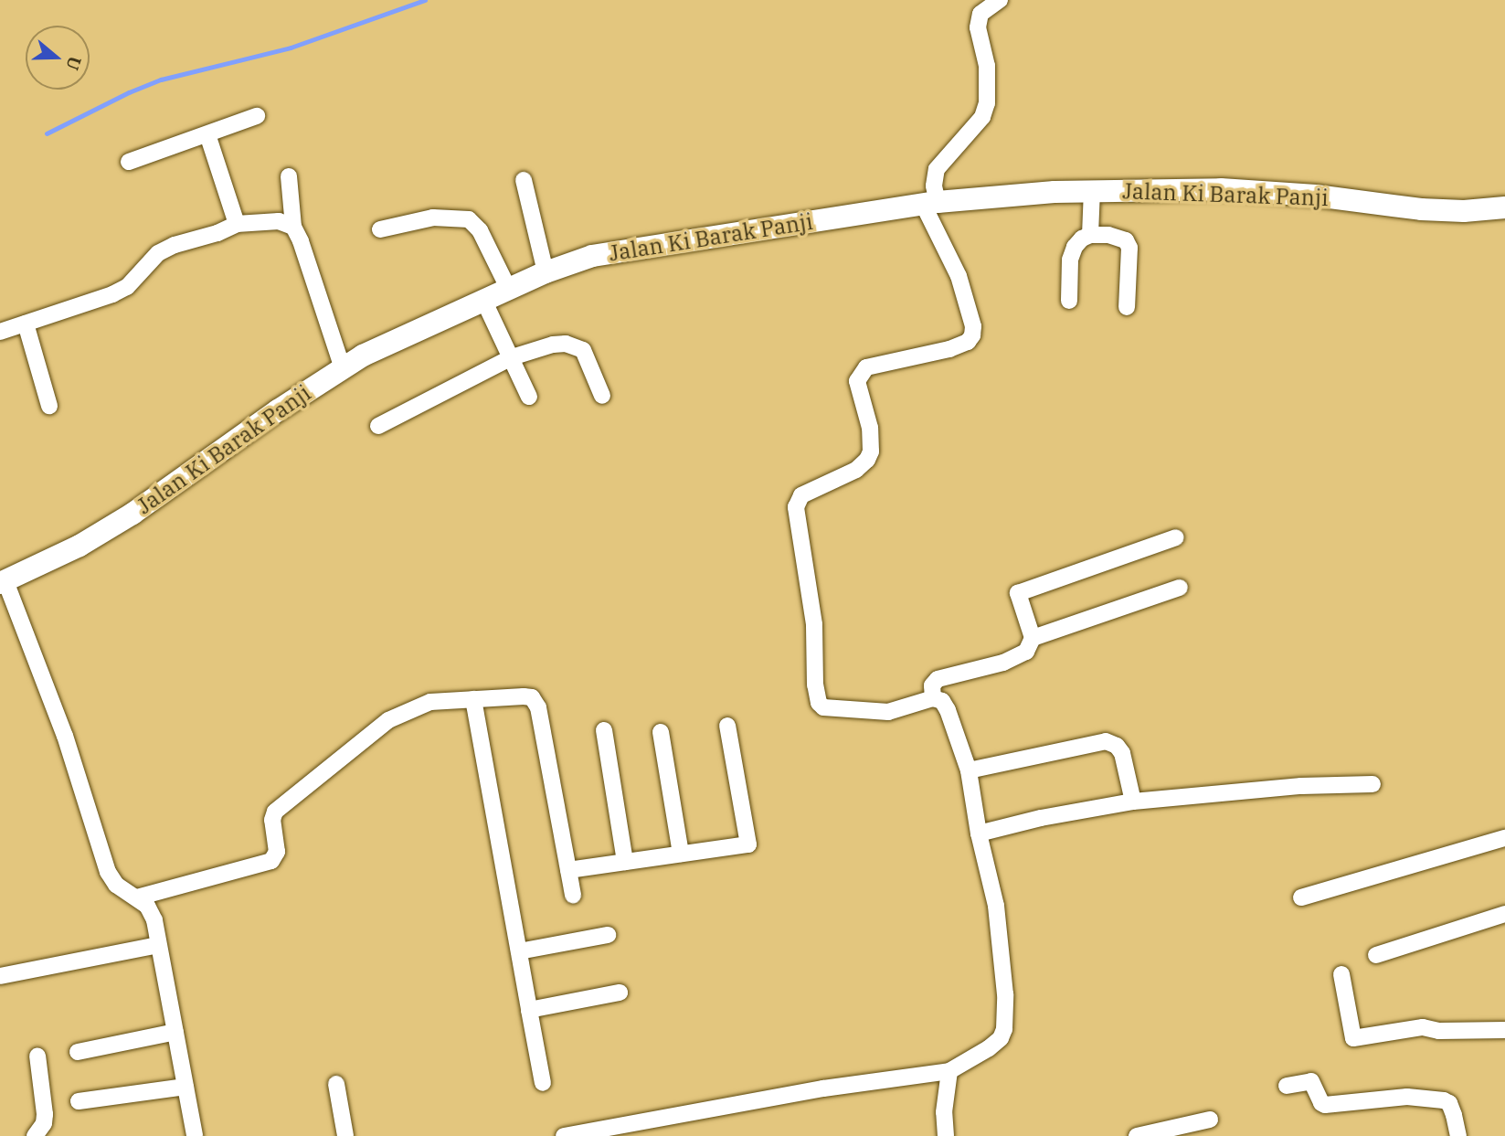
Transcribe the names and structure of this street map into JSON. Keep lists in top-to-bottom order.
{
  "streets": {
    "street": ["Jalan Ki Barak Panji"]
  },
  "north": "right"
}
